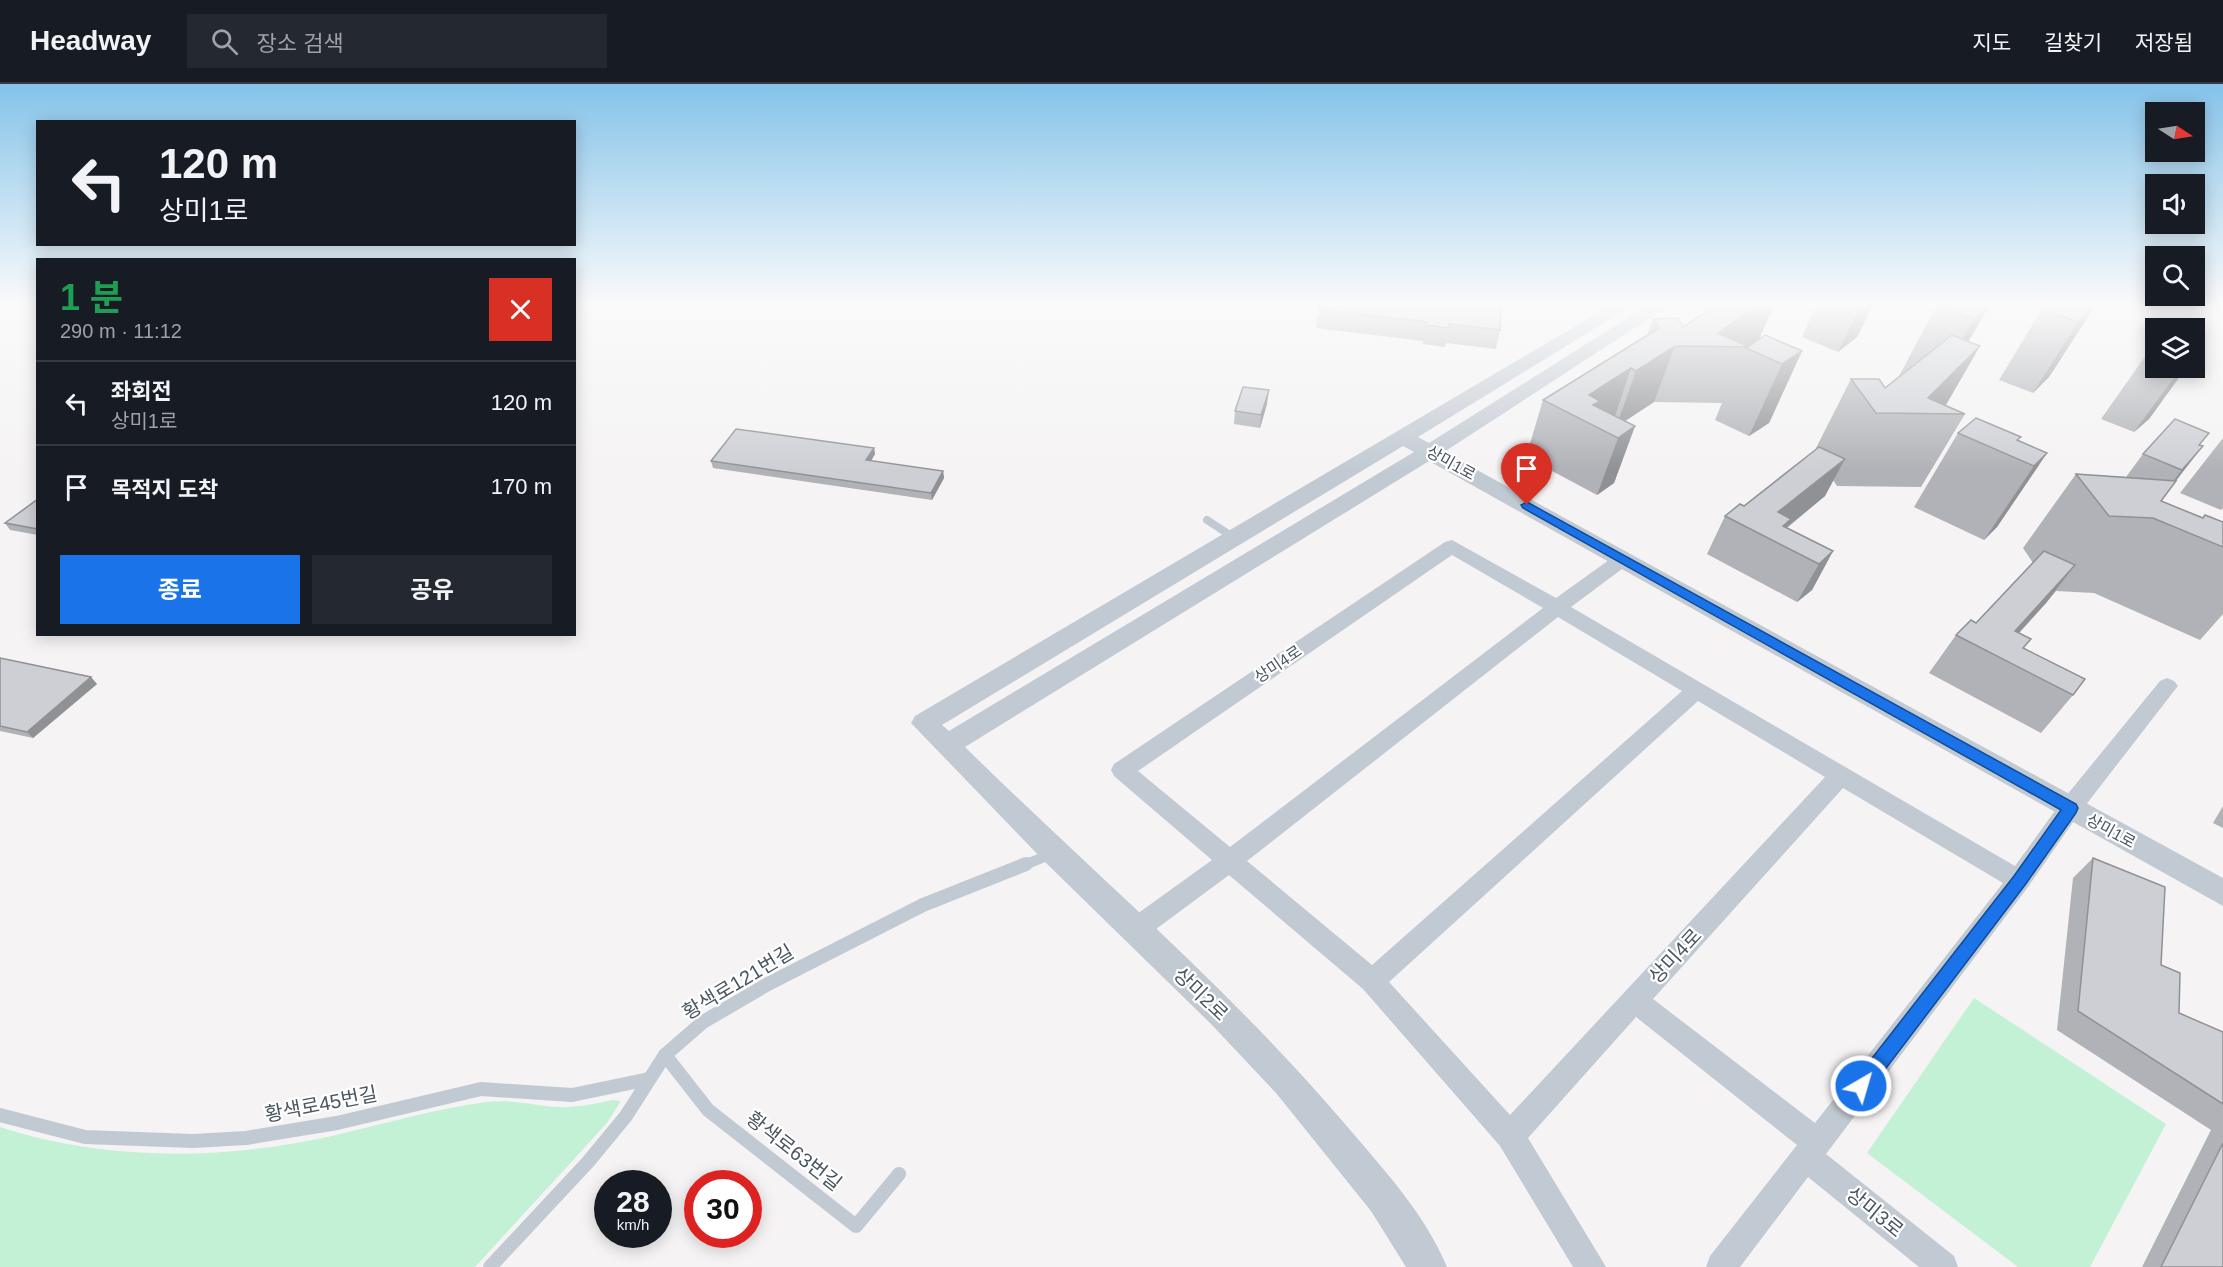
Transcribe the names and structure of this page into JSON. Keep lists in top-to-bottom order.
{
  "streets": {
    "street": [
      "상미1로",
      "상미4로",
      "상미2로",
      "상미3로"
    ],
    "lane": ["황색로121번길", "황색로45번길", "황색로63번길"]
  },
  "crossings": [
    ["상미4로", "상미3로"],
    ["황색로121번길", "상미2로"],
    ["황색로121번길", "황색로45번길"],
    ["황색로121번길", "황색로63번길"]
  ],
  "north": "right",
  "page": {
    "header": "Headway",
    "search": "장소 검색",
    "nav": ["지도", "길찾기", "저장됨"],
    "turn": ["120 m", "상미1로"],
    "heading": ["1 분", "290 m · 11:12"],
    "list": [
      {
        "name": "좌회전",
        "note": "상미1로",
        "value": "120 m"
      },
      {
        "name": "목적지 도착",
        "value": "170 m"
      }
    ],
    "buttons": ["종료", "공유"],
    "speed": "28 km/h",
    "limit": "30"
  }
}
